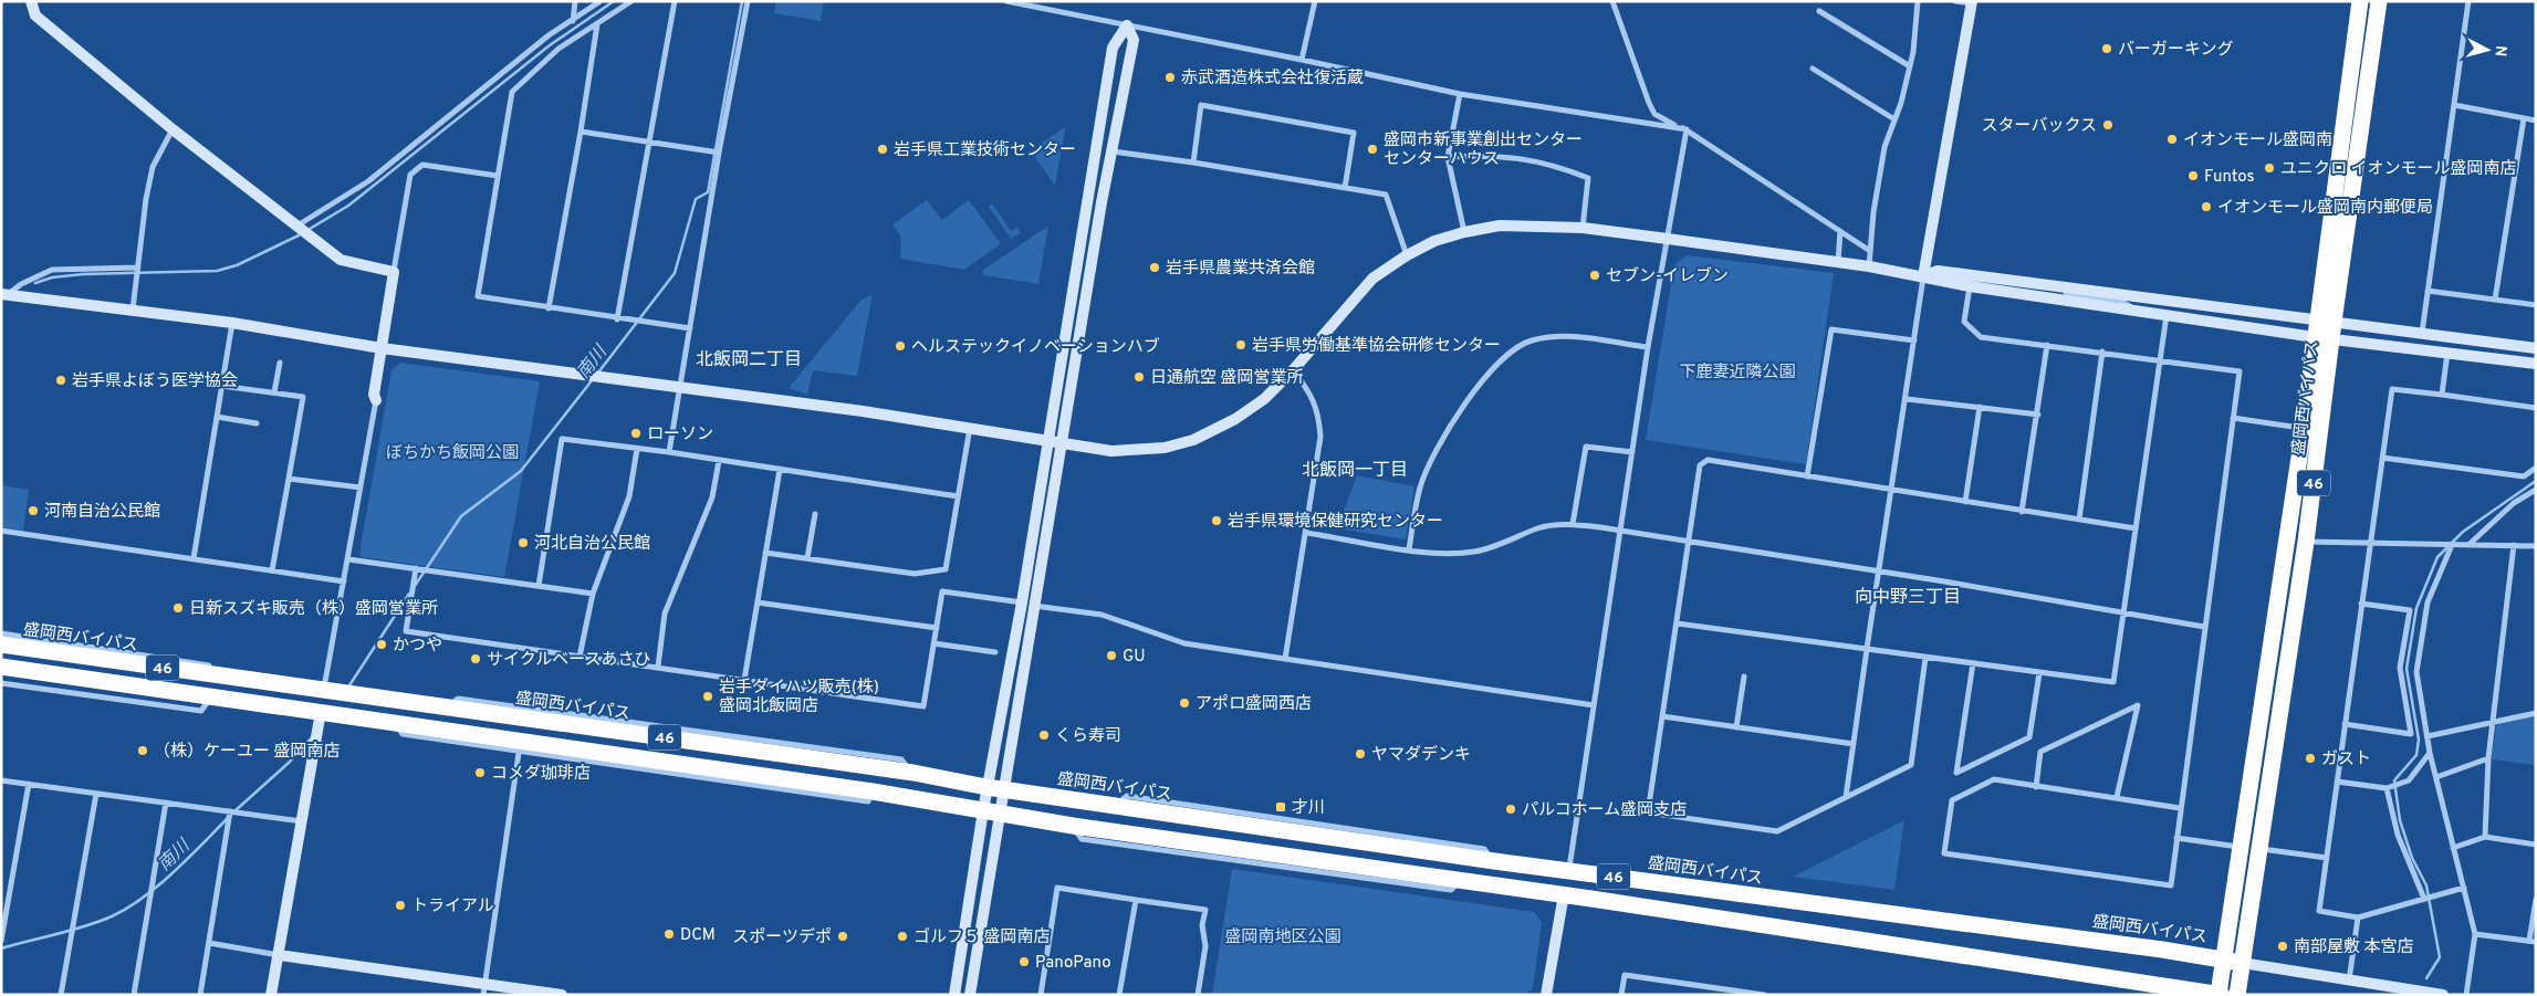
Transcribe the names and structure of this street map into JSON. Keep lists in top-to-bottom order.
{
  "streets": {
    "highway": ["盛岡西バイパス", "46"]
  },
  "districts": ["北飯岡二丁目", "北飯岡一丁目", "向中野三丁目"],
  "water": ["南川"],
  "parks": ["下鹿妻近隣公園", "ぼちかち飯岡公園", "盛岡南地区公園"],
  "places": {
    "other": [
      "バーガーキング",
      "赤武酒造株式会社復活蔵",
      "スターバックス",
      "イオンモール盛岡南",
      "岩手県工業技術センター",
      "盛岡市新事業創出センター センターハウス",
      "ユニクロ イオンモール盛岡南店",
      "Funtos",
      "イオンモール盛岡南内郵便局",
      "岩手県農業共済会館",
      "セブン-イレブン",
      "岩手県労働基準協会研修センター",
      "ヘルステックイノベーションハブ",
      "日通航空 盛岡営業所",
      "岩手県よぼう医学協会",
      "ローソン",
      "河南自治公民館",
      "岩手県環境保健研究センター",
      "河北自治公民館",
      "日新スズキ販売（株）盛岡営業所",
      "かつや",
      "GU",
      "サイクルベースあさひ",
      "岩手ダイハツ販売(株) 盛岡北飯岡店",
      "アポロ盛岡西店",
      "くら寿司",
      "（株）ケーユー 盛岡南店",
      "ヤマダデンキ",
      "ガスト",
      "コメダ珈琲店",
      "パルコホーム盛岡支店",
      "トライアル",
      "DCM",
      "スポーツデポ",
      "ゴルフ５ 盛岡南店",
      "南部屋敷 本宮店",
      "PanoPano"
    ],
    "transit": ["才川"]
  },
  "north": "right"
}
